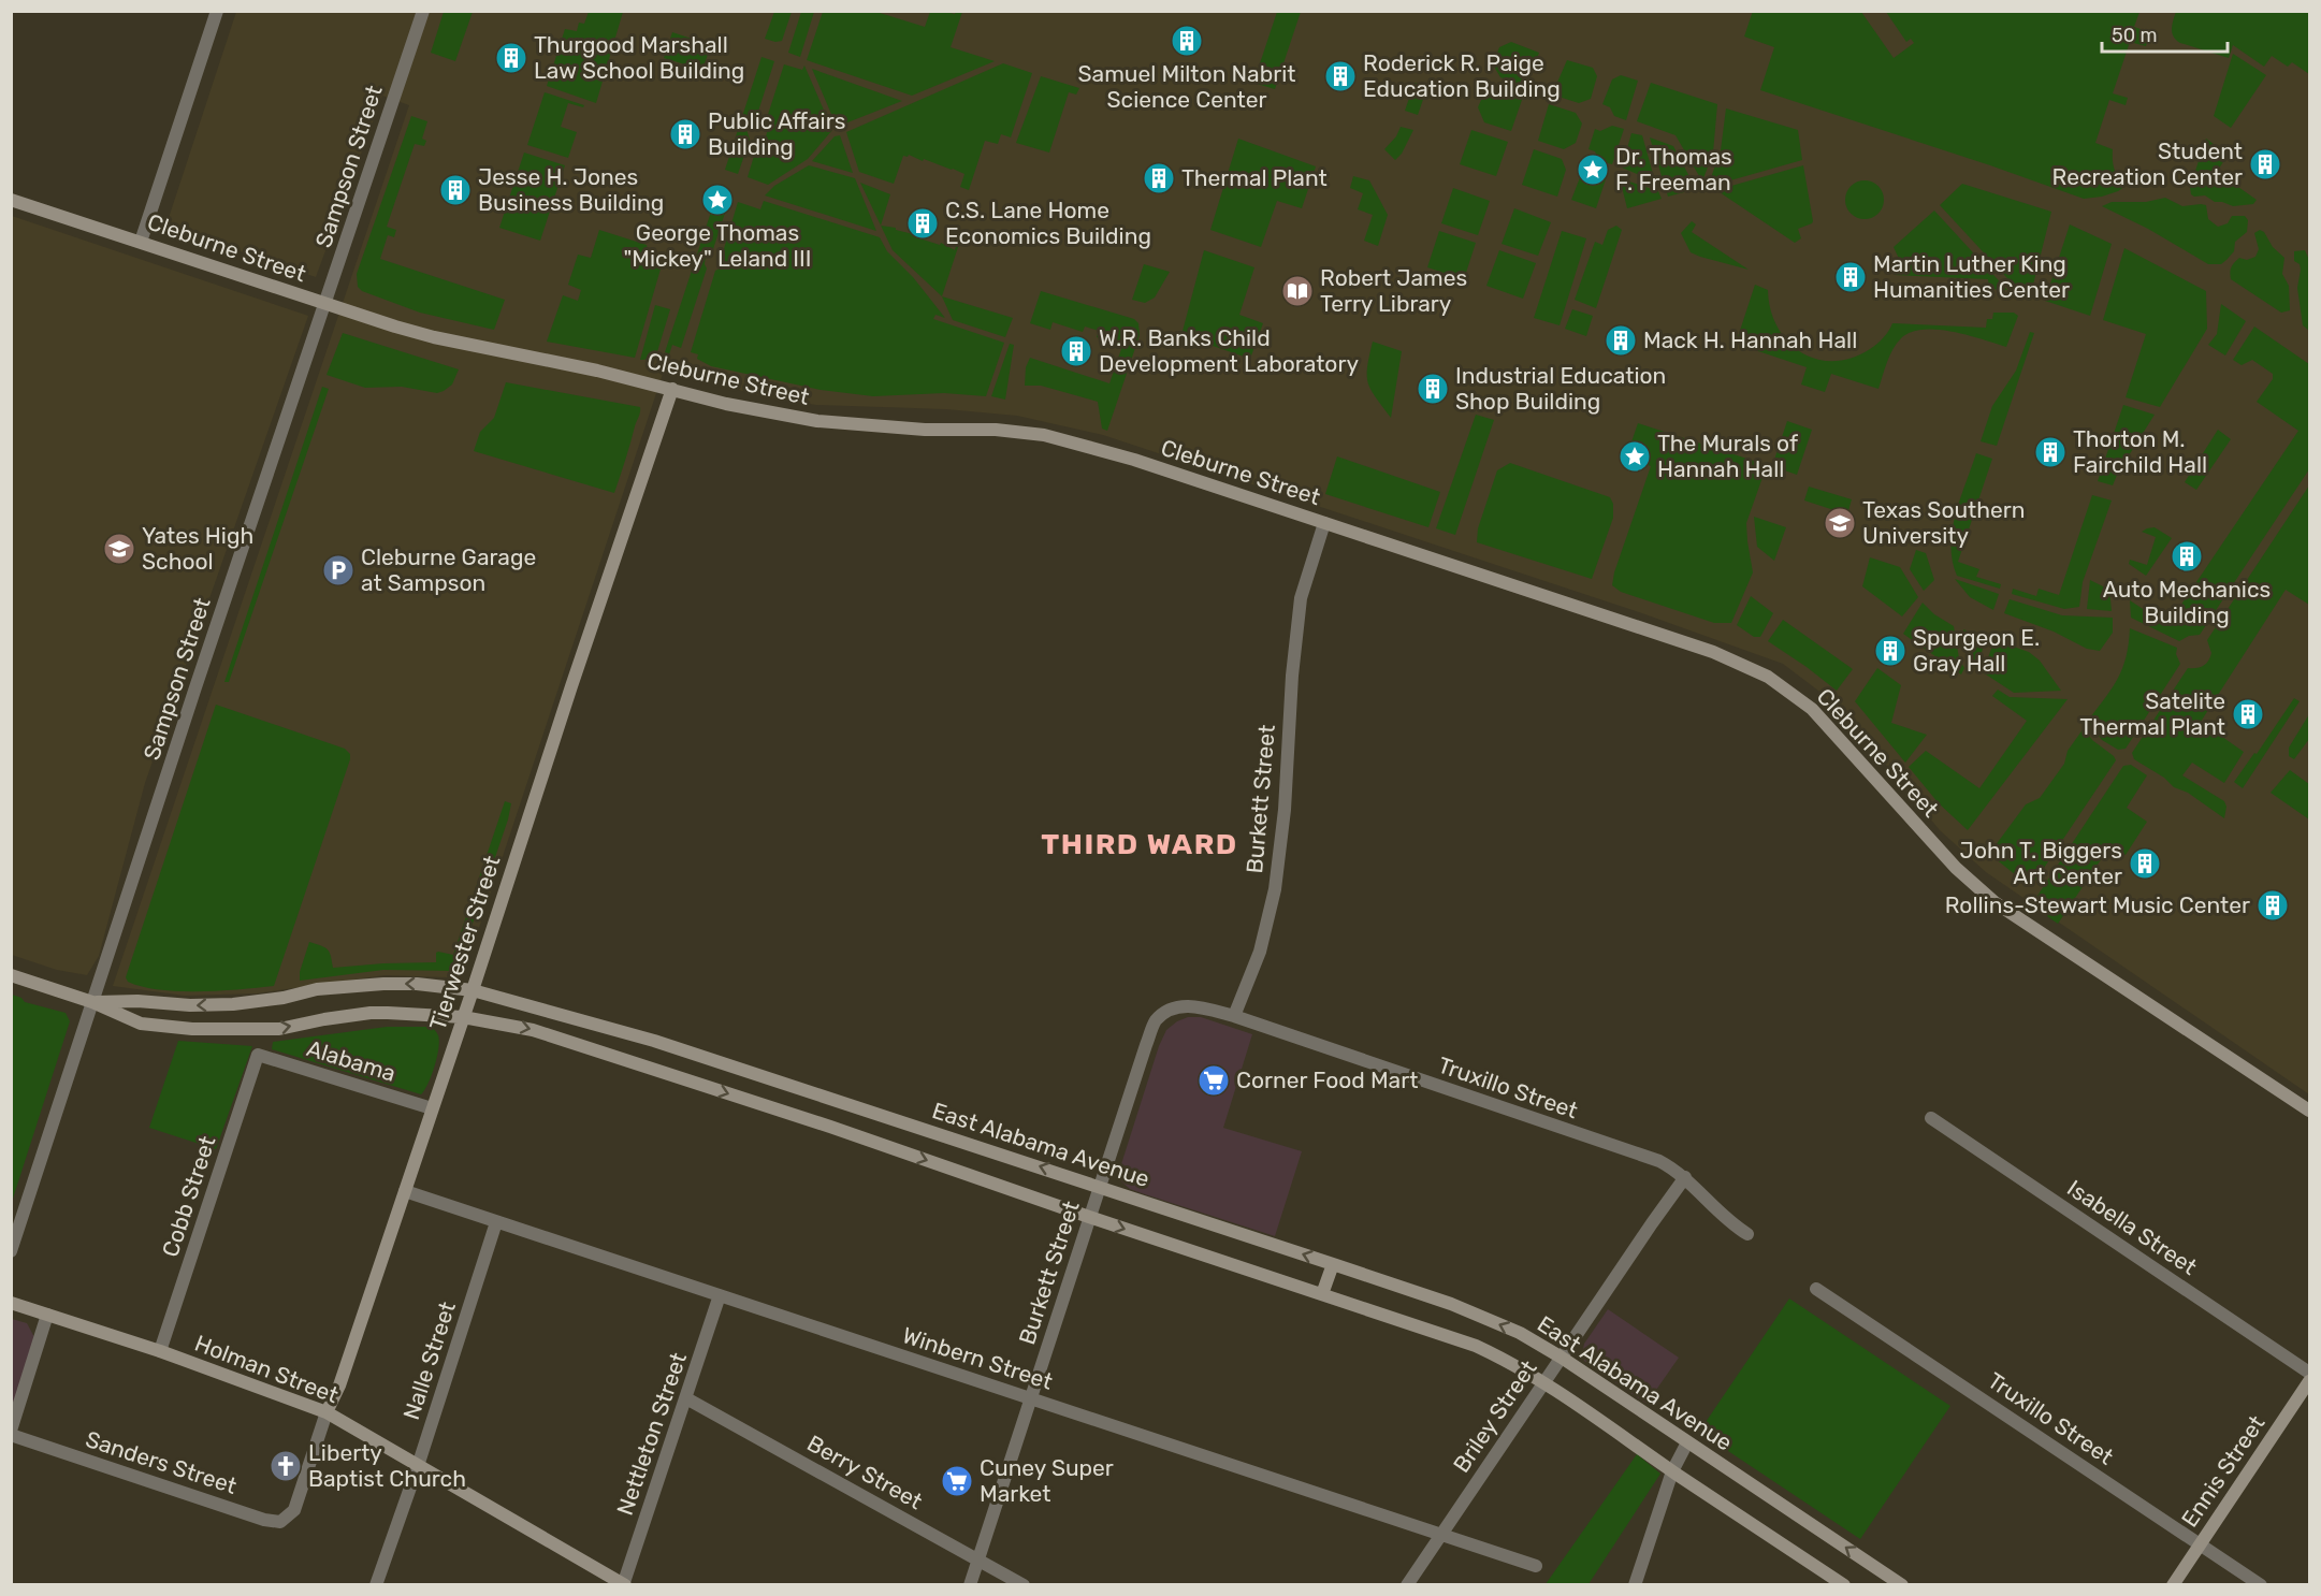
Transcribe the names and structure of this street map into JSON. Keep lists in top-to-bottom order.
{
  "streets": {
    "street": [
      "Sampson Street",
      "Cleburne Street",
      "Burkett Street",
      "Tierwester Street",
      "Alabama",
      "Truxillo Street",
      "East Alabama Avenue",
      "Cobb Street",
      "Isabella Street",
      "Winbern Street",
      "Nalle Street",
      "Holman Street",
      "Briley Street",
      "Nettleton Street",
      "Sanders Street",
      "Ennis Street",
      "Berry Street"
    ]
  },
  "crossings": [
    ["Sampson Street", "Cleburne Street"],
    ["Sampson Street", "East Alabama Avenue"],
    ["Cleburne Street", "Burkett Street"],
    ["Cleburne Street", "Tierwester Street"],
    ["Burkett Street", "Truxillo Street"],
    ["Burkett Street", "East Alabama Avenue"],
    ["Burkett Street", "Winbern Street"],
    ["Burkett Street", "Berry Street"],
    ["Tierwester Street", "Alabama"],
    ["Tierwester Street", "East Alabama Avenue"],
    ["Tierwester Street", "Winbern Street"],
    ["Tierwester Street", "Holman Street"],
    ["Tierwester Street", "Sanders Street"],
    ["Alabama", "Cobb Street"],
    ["Truxillo Street", "Briley Street"],
    ["Truxillo Street", "Ennis Street"],
    ["East Alabama Avenue", "Briley Street"],
    ["Cobb Street", "Holman Street"],
    ["Winbern Street", "Nalle Street"],
    ["Winbern Street", "Briley Street"],
    ["Winbern Street", "Nettleton Street"],
    ["Nalle Street", "Holman Street"],
    ["Holman Street", "Nettleton Street"],
    ["Nettleton Street", "Berry Street"]
  ],
  "districts": ["THIRD WARD"],
  "places": {
    "building": [
      "Samuel Milton Nabrit Science Center",
      "Thurgood Marshall Law School Building",
      "Roderick R. Paige Education Building",
      "Public Affairs Building",
      "Student Recreation Center",
      "Thermal Plant",
      "Jesse H. Jones Business Building",
      "C.S. Lane Home Economics Building",
      "Martin Luther King Humanities Center",
      "Mack H. Hannah Hall",
      "W.R. Banks Child Development Laboratory",
      "Industrial Education Shop Building",
      "Thorton M. Fairchild Hall",
      "Auto Mechanics Building",
      "Spurgeon E. Gray Hall",
      "Satelite Thermal Plant",
      "John T. Biggers Art Center",
      "Rollins-Stewart Music Center"
    ],
    "place": ["Dr. Thomas F. Freeman", "George Thomas \"Mickey\" Leland III", "The Murals of Hannah Hall"],
    "library": ["Robert James Terry Library"],
    "school or university": ["Texas Southern University", "Yates High School"],
    "parking": ["Cleburne Garage at Sampson"],
    "supermarket": ["Corner Food Mart", "Cuney Super Market"],
    "church": ["Liberty Baptist Church"]
  },
  "scale_bar": "50 m"
}
